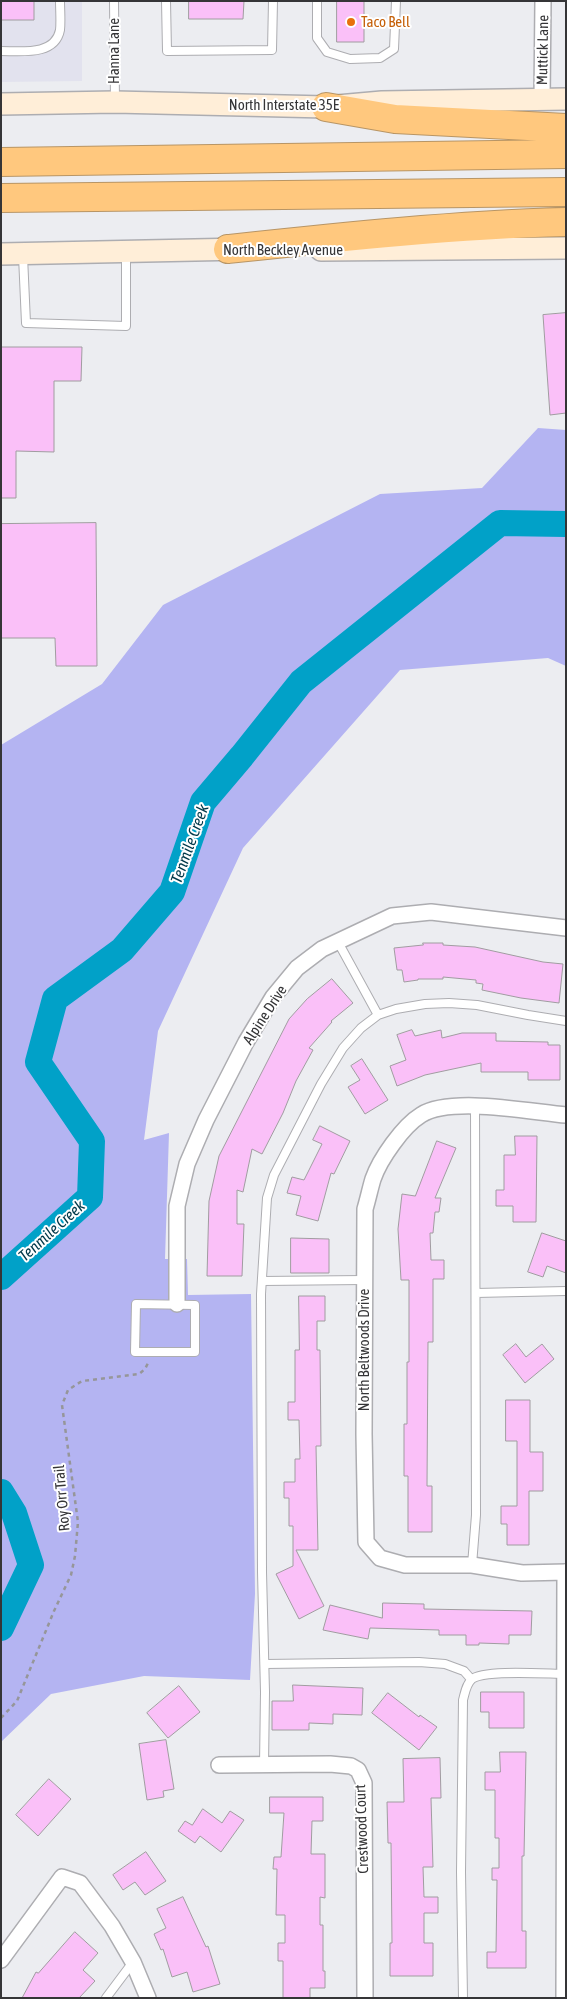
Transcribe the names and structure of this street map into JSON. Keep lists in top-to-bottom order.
{
  "streets": {
    "main road": ["North Interstate 35E", "North Beckley Avenue"],
    "street": [
      "Muttick Lane",
      "Alpine Drive",
      "North Beltwoods Drive",
      "Crestwood Court"
    ],
    "lane": ["Hanna Lane"],
    "path": ["Roy Orr Trail"]
  },
  "crossings": [
    ["Muttick Lane", "North Interstate 35E"],
    ["Hanna Lane", "North Interstate 35E"]
  ],
  "water": ["Tenmile Creek"],
  "places": ["Taco Bell"]
}
